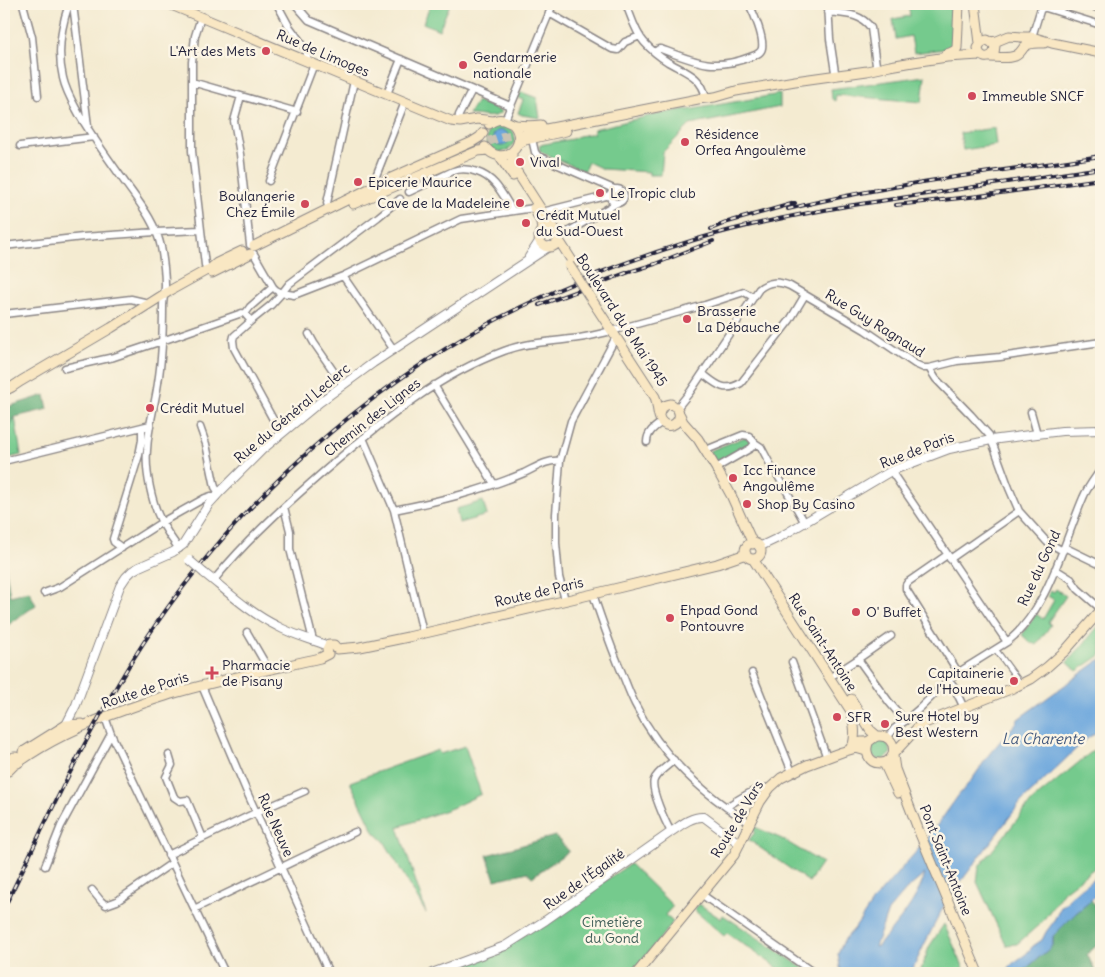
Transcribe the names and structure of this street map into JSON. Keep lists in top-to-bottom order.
{
  "streets": {
    "main road": [
      "Rue de Limoges",
      "Boulevard du 8 Mai 1945",
      "Route de Paris",
      "Rue Saint-Antoine",
      "Route de Vars",
      "Pont Saint-Antoine"
    ],
    "street": [
      "Rue Guy Ragnaud",
      "Rue du Général Leclerc",
      "Chemin des Lignes",
      "Rue de Paris",
      "Rue du Gond",
      "Rue Neuve",
      "Rue de l'Égalité"
    ]
  },
  "crossings": [
    ["Boulevard du 8 Mai 1945", "Rue du Général Leclerc"],
    ["Boulevard du 8 Mai 1945", "Chemin des Lignes"],
    ["Boulevard du 8 Mai 1945", "Rue de Paris"],
    ["Boulevard du 8 Mai 1945", "Route de Paris"],
    ["Boulevard du 8 Mai 1945", "Rue Saint-Antoine"],
    ["Rue Guy Ragnaud", "Chemin des Lignes"],
    ["Rue Guy Ragnaud", "Rue de Paris"],
    ["Rue Guy Ragnaud", "Rue du Gond"],
    ["Rue du Général Leclerc", "Route de Paris"],
    ["Rue de Paris", "Route de Paris"],
    ["Rue de Paris", "Rue Saint-Antoine"],
    ["Rue du Gond", "Rue Saint-Antoine"],
    ["Rue du Gond", "Route de Vars"],
    ["Rue du Gond", "Pont Saint-Antoine"],
    ["Route de Paris", "Rue Saint-Antoine"],
    ["Route de Paris", "Rue Neuve"],
    ["Rue Saint-Antoine", "Route de Vars"],
    ["Rue Saint-Antoine", "Pont Saint-Antoine"],
    ["Route de Vars", "Pont Saint-Antoine"],
    ["Route de Vars", "Rue de l'Égalité"]
  ],
  "water": ["La Charente"],
  "parks": ["Cimetière du Gond"],
  "places": {
    "other": [
      "L'Art des Mets",
      "Gendarmerie nationale",
      "Immeuble SNCF",
      "Résidence Orfea Angoulème",
      "Vival",
      "Epicerie Maurice",
      "Le Tropic club",
      "Cave de la Madeleine",
      "Boulangerie Chez Émile",
      "Crédit Mutuel du Sud-Ouest",
      "Brasserie La Débauche",
      "Crédit Mutuel",
      "Icc Finance Angoulême",
      "Shop By Casino",
      "O' Buffet",
      "Ehpad Gond Pontouvre",
      "Capitainerie de l'Houmeau",
      "SFR",
      "Sure Hotel by Best Western"
    ],
    "health": ["Pharmacie de Pisany"]
  }
}
